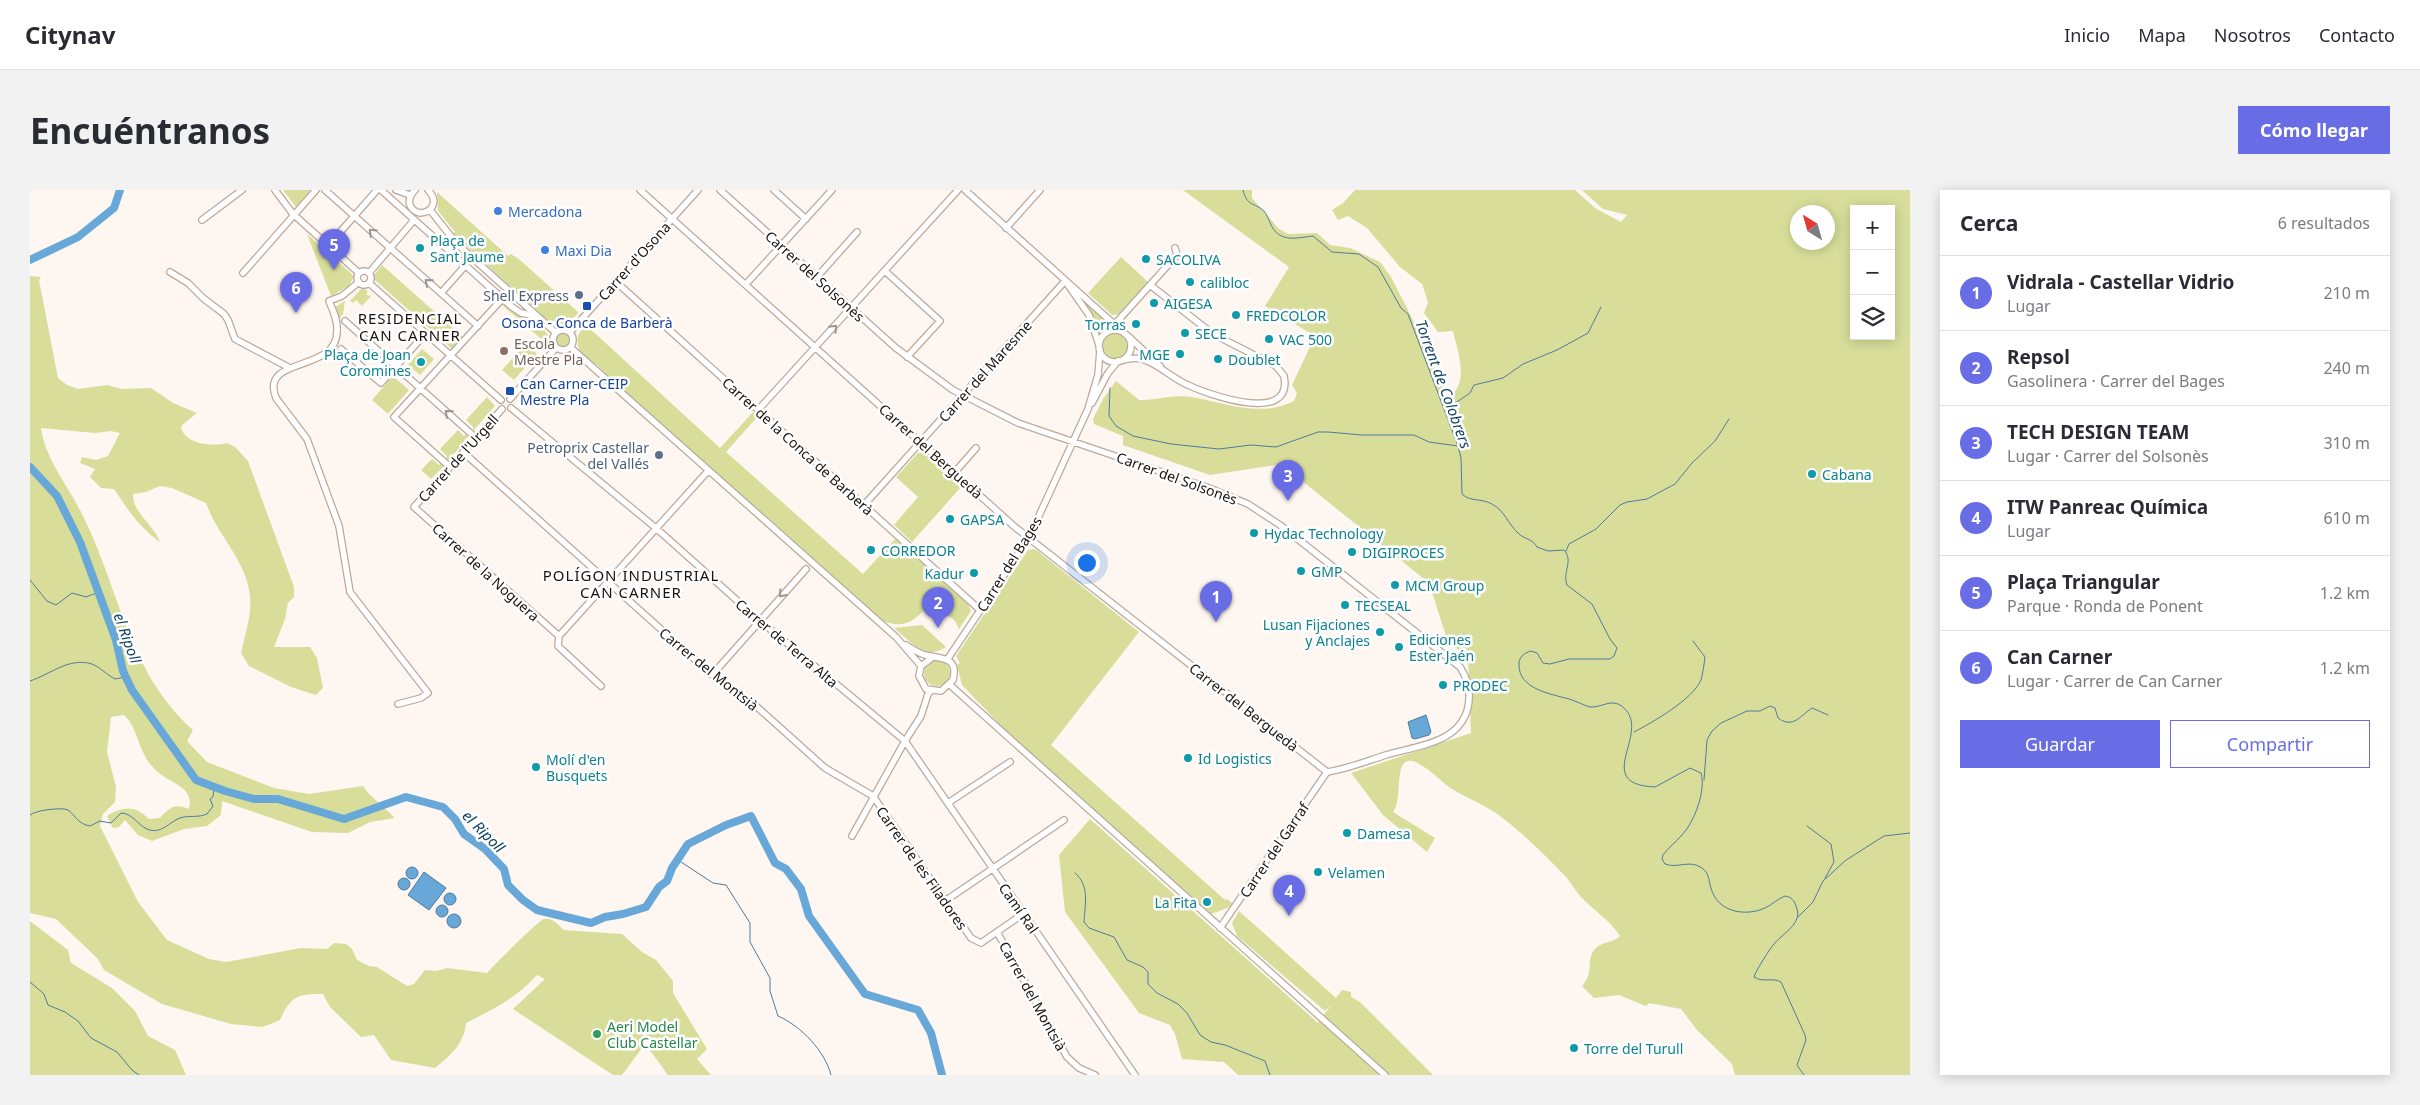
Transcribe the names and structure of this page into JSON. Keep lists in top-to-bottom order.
{
  "streets": {
    "street": [
      "Carrer d'Osona",
      "Carrer del Solsonès",
      "Carrer del Maresme",
      "Carrer de la Conca de Barberà",
      "Carrer del Berguedà",
      "Carrer de l'Urgell",
      "Carrer del Bages",
      "Carrer de la Noguera",
      "Carrer de Terra Alta",
      "Carrer del Montsià",
      "Carrer del Garraf",
      "Carrer de les Filadores",
      "Camí Ral"
    ]
  },
  "crossings": [
    ["Carrer d'Osona", "Carrer de la Conca de Barberà"],
    ["Carrer d'Osona", "Carrer del Berguedà"],
    ["Carrer del Solsonès", "Carrer del Maresme"],
    ["Carrer del Solsonès", "Carrer del Berguedà"],
    ["Carrer del Solsonès", "Carrer del Bages"],
    ["Carrer del Solsonès", "Carrer del Garraf"],
    ["Carrer del Maresme", "Carrer de la Conca de Barberà"],
    ["Carrer del Maresme", "Carrer del Berguedà"],
    ["Carrer de la Conca de Barberà", "Carrer del Bages"],
    ["Carrer del Berguedà", "Carrer del Bages"],
    ["Carrer del Berguedà", "Carrer del Garraf"],
    ["Carrer de l'Urgell", "Carrer de la Noguera"],
    ["Carrer de l'Urgell", "Carrer de Terra Alta"],
    ["Carrer de l'Urgell", "Carrer del Montsià"],
    ["Carrer de Terra Alta", "Camí Ral"],
    ["Carrer del Montsià", "Carrer de les Filadores"],
    ["Carrer de les Filadores", "Camí Ral"]
  ],
  "districts": ["RESIDENCIAL CAN CARNER", "POLÍGON INDUSTRIAL CAN CARNER"],
  "water": ["Torrent de Colobrers", "el Ripoll"],
  "places": {
    "other": [
      "Mercadona",
      "Plaça de Sant Jaume",
      "Maxi Dia",
      "SACOLIVA",
      "calibloc",
      "Shell Express",
      "AIGESA",
      "FREDCOLOR",
      "Torras",
      "SECE",
      "VAC 500",
      "Escola Mestre Pla",
      "MGE",
      "Doublet",
      "Plaça de Joan Coromines",
      "Petroprix Castellar del Vallés",
      "Cabana",
      "GAPSA",
      "Hydac Technology",
      "CORREDOR",
      "DIGIPROCES",
      "GMP",
      "Kadur",
      "MCM Group",
      "TECSEAL",
      "Lusan Fijaciones y Anclajes",
      "Ediciones Ester Jaén",
      "PRODEC",
      "Id Logistics",
      "Molí d'en Busquets",
      "Damesa",
      "Velamen",
      "La Fita",
      "Aeri Model Club Castellar",
      "Torre del Turull"
    ],
    "transit": ["Osona - Conca de Barberà", "Can Carner-CEIP Mestre Pla"]
  },
  "north": "top left",
  "page": {
    "header": "Citynav",
    "nav": [
      "Inicio",
      "Mapa",
      "Nosotros",
      "Contacto"
    ],
    "buttons": [
      "Cómo llegar",
      ["Guardar", "Compartir"]
    ],
    "title": "Encuéntranos",
    "heading": ["Cerca", "6 resultados"],
    "map_buttons": ["+", "−"],
    "pins": [
      "5",
      "6",
      "3",
      "1",
      "2",
      "4"
    ],
    "list": [
      {
        "mark": "1",
        "name": "Vidrala - Castellar Vidrio",
        "note": "Lugar",
        "value": "210 m"
      },
      {
        "mark": "2",
        "name": "Repsol",
        "note": "Gasolinera · Carrer del Bages",
        "value": "240 m"
      },
      {
        "mark": "3",
        "name": "TECH DESIGN TEAM",
        "note": "Lugar · Carrer del Solsonès",
        "value": "310 m"
      },
      {
        "mark": "4",
        "name": "ITW Panreac Química",
        "note": "Lugar",
        "value": "610 m"
      },
      {
        "mark": "5",
        "name": "Plaça Triangular",
        "note": "Parque · Ronda de Ponent",
        "value": "1.2 km"
      },
      {
        "mark": "6",
        "name": "Can Carner",
        "note": "Lugar · Carrer de Can Carner",
        "value": "1.2 km"
      }
    ]
  }
}
